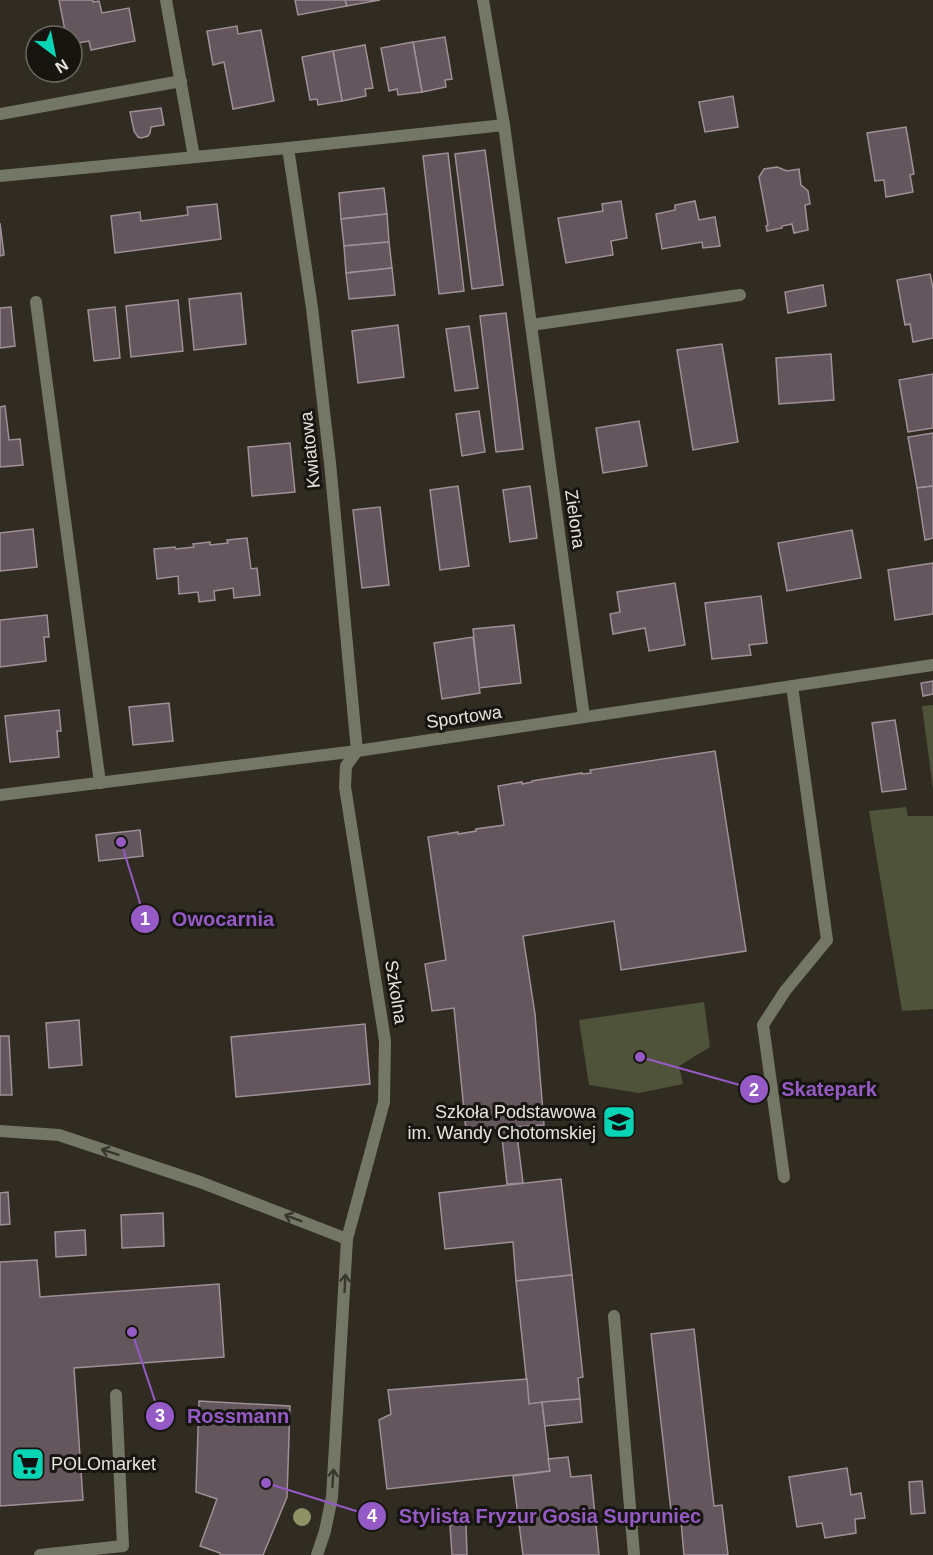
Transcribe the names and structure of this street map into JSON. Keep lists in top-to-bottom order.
{
  "streets": {
    "street": [
      "Kwiatowa",
      "Zielona",
      "Sportowa",
      "Szkolna"
    ]
  },
  "crossings": [
    ["Kwiatowa", "Sportowa"],
    ["Kwiatowa", "Szkolna"],
    ["Zielona", "Sportowa"],
    ["Sportowa", "Szkolna"]
  ],
  "one_way": ["Szkolna"],
  "places": {
    "other": [
      "Owocarnia",
      "Skatepark",
      "Rossmann",
      "Stylista Fryzur Gosia Supruniec"
    ],
    "school or university": ["Szkoła Podstawowa im. Wandy Chotomskiej"],
    "supermarket": ["POLOmarket"]
  },
  "north": "bottom right"
}
